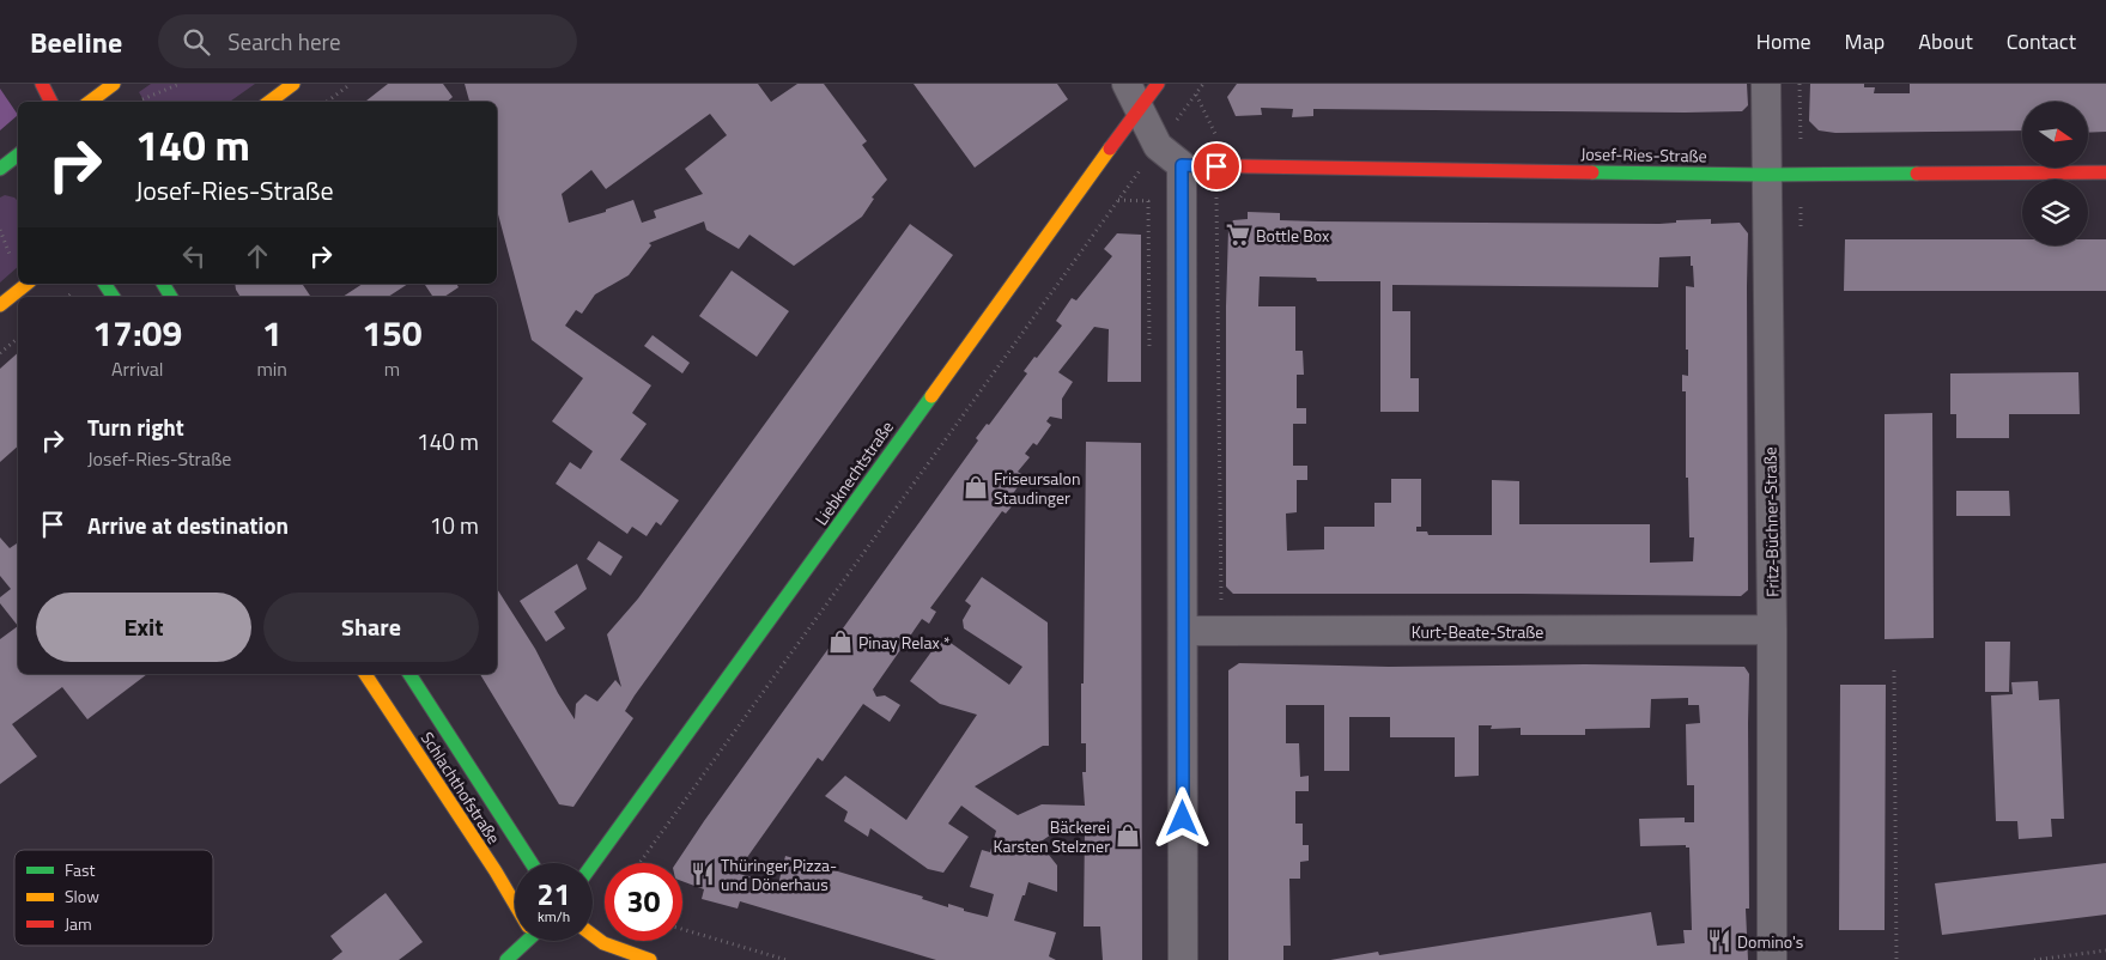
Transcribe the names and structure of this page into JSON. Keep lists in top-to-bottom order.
{
  "streets": {
    "street": [
      "Josef-Ries-Straße",
      "Liebknechtstraße",
      "Fritz-Büchner-Straße",
      "Kurt-Beate-Straße",
      "Schlachthofstraße"
    ]
  },
  "crossings": [
    ["Josef-Ries-Straße", "Fritz-Büchner-Straße"],
    ["Fritz-Büchner-Straße", "Kurt-Beate-Straße"]
  ],
  "places": {
    "supermarket": ["Bottle Box"],
    "shop": ["Friseursalon Staudinger", "Pinay Relax *", "Bäckerei Karsten Stelzner"],
    "restaurant": ["Thüringer Pizza- und Dönerhaus", "Domino's"]
  },
  "legend": ["Fast", "Slow", "Jam"],
  "north": "right",
  "page": {
    "header": "Beeline",
    "search": "Search here",
    "nav": [
      "Home",
      "Map",
      "About",
      "Contact"
    ],
    "turn": ["140 m", "Josef-Ries-Straße"],
    "eta": [
      "17:09",
      "Arrival",
      "1",
      "min",
      "150",
      "m"
    ],
    "list": [
      {
        "name": "Turn right",
        "note": "Josef-Ries-Straße",
        "value": "140 m"
      },
      {
        "name": "Arrive at destination",
        "value": "10 m"
      }
    ],
    "buttons": ["Exit", "Share"],
    "speed": "21 km/h",
    "limit": "30"
  }
}
